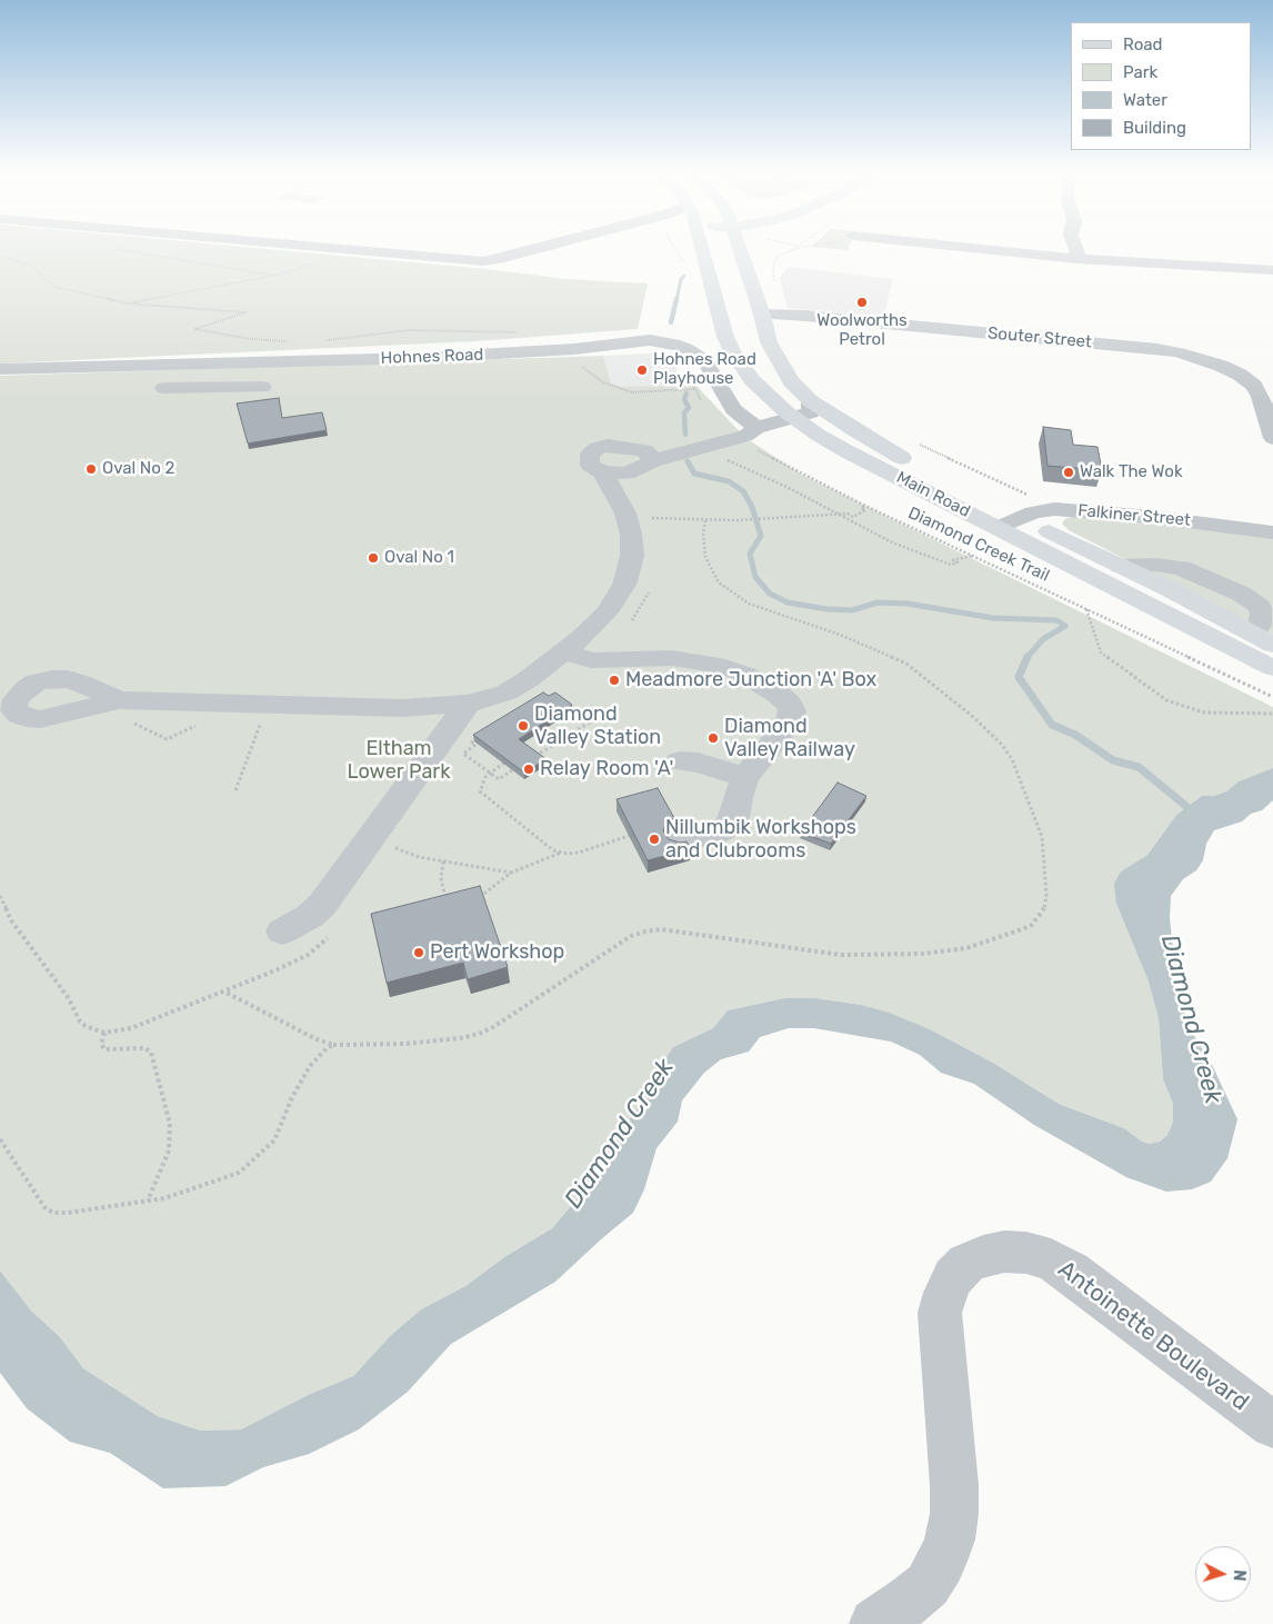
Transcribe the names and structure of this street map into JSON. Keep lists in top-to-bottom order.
{
  "streets": {
    "main road": ["Main Road"],
    "street": [
      "Souter Street",
      "Hohnes Road",
      "Falkiner Street",
      "Antoinette Boulevard"
    ],
    "path": ["Diamond Creek Trail"]
  },
  "crossings": [
    ["Souter Street", "Main Road"],
    ["Hohnes Road", "Diamond Creek Trail"],
    ["Main Road", "Falkiner Street"],
    ["Main Road", "Diamond Creek Trail"],
    ["Falkiner Street", "Diamond Creek Trail"]
  ],
  "water": ["Diamond Creek"],
  "parks": ["Eltham Lower Park"],
  "places": [
    "Woolworths Petrol",
    "Hohnes Road Playhouse",
    "Oval No 2",
    "Walk The Wok",
    "Oval No 1",
    "Meadmore Junction 'A' Box",
    "Diamond Valley Station",
    "Diamond Valley Railway",
    "Relay Room 'A'",
    "Nillumbik Workshops and Clubrooms",
    "Pert Workshop"
  ],
  "legend": [
    "Road",
    "Park",
    "Water",
    "Building"
  ],
  "north": "right"
}
